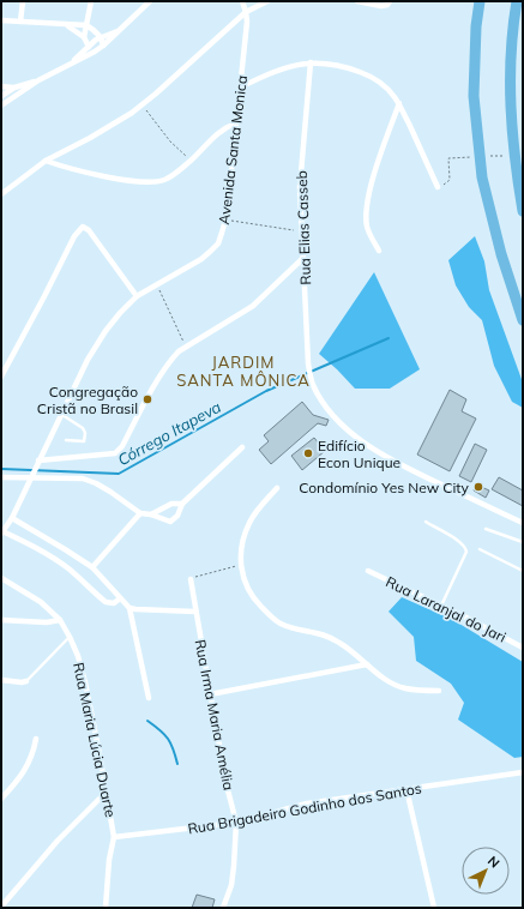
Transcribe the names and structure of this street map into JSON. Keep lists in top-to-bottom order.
{
  "streets": {
    "street": [
      "Avenida Santa Monica",
      "Rua Elias Casseb",
      "Rua Laranjal do Jari",
      "Rua Irma Maria Amélia",
      "Rua Maria Lúcia Duarte",
      "Rua Brigadeiro Godinho dos Santos"
    ]
  },
  "crossings": [
    ["Rua Irma Maria Amélia", "Rua Brigadeiro Godinho dos Santos"],
    ["Rua Maria Lúcia Duarte", "Rua Brigadeiro Godinho dos Santos"]
  ],
  "districts": ["JARDIM SANTA MÔNICA"],
  "water": ["Córrego Itapeva"],
  "places": ["Congregação Cristã no Brasil", "Edifício Econ Unique", "Condomínio Yes New City"],
  "north": "top right"
}
